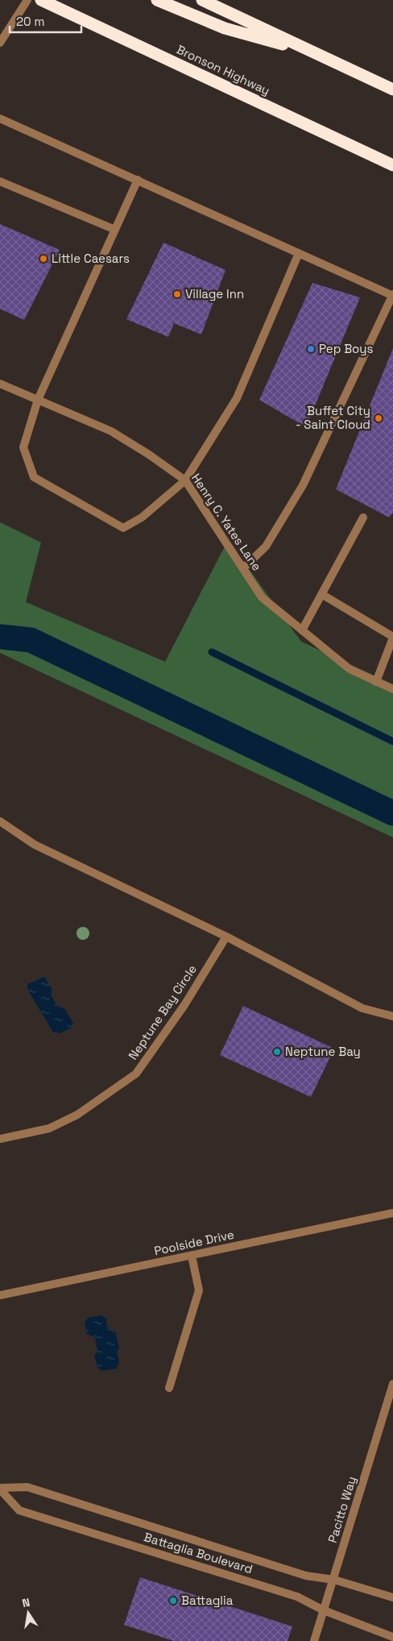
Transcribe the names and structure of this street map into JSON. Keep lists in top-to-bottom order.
{
  "streets": {
    "highway": ["Bronson Highway"],
    "street": [
      "Henry C. Yates Lane",
      "Neptune Bay Circle",
      "Poolside Drive",
      "Pacitto Way",
      "Battaglia Boulevard"
    ]
  },
  "crossings": [
    ["Pacitto Way", "Battaglia Boulevard"]
  ],
  "places": [
    "Little Caesars",
    "Village Inn",
    "Pep Boys",
    "Buffet City - Saint Cloud",
    "Neptune Bay",
    "Battaglia"
  ],
  "scale_bar": "20 m",
  "north": "top"
}
